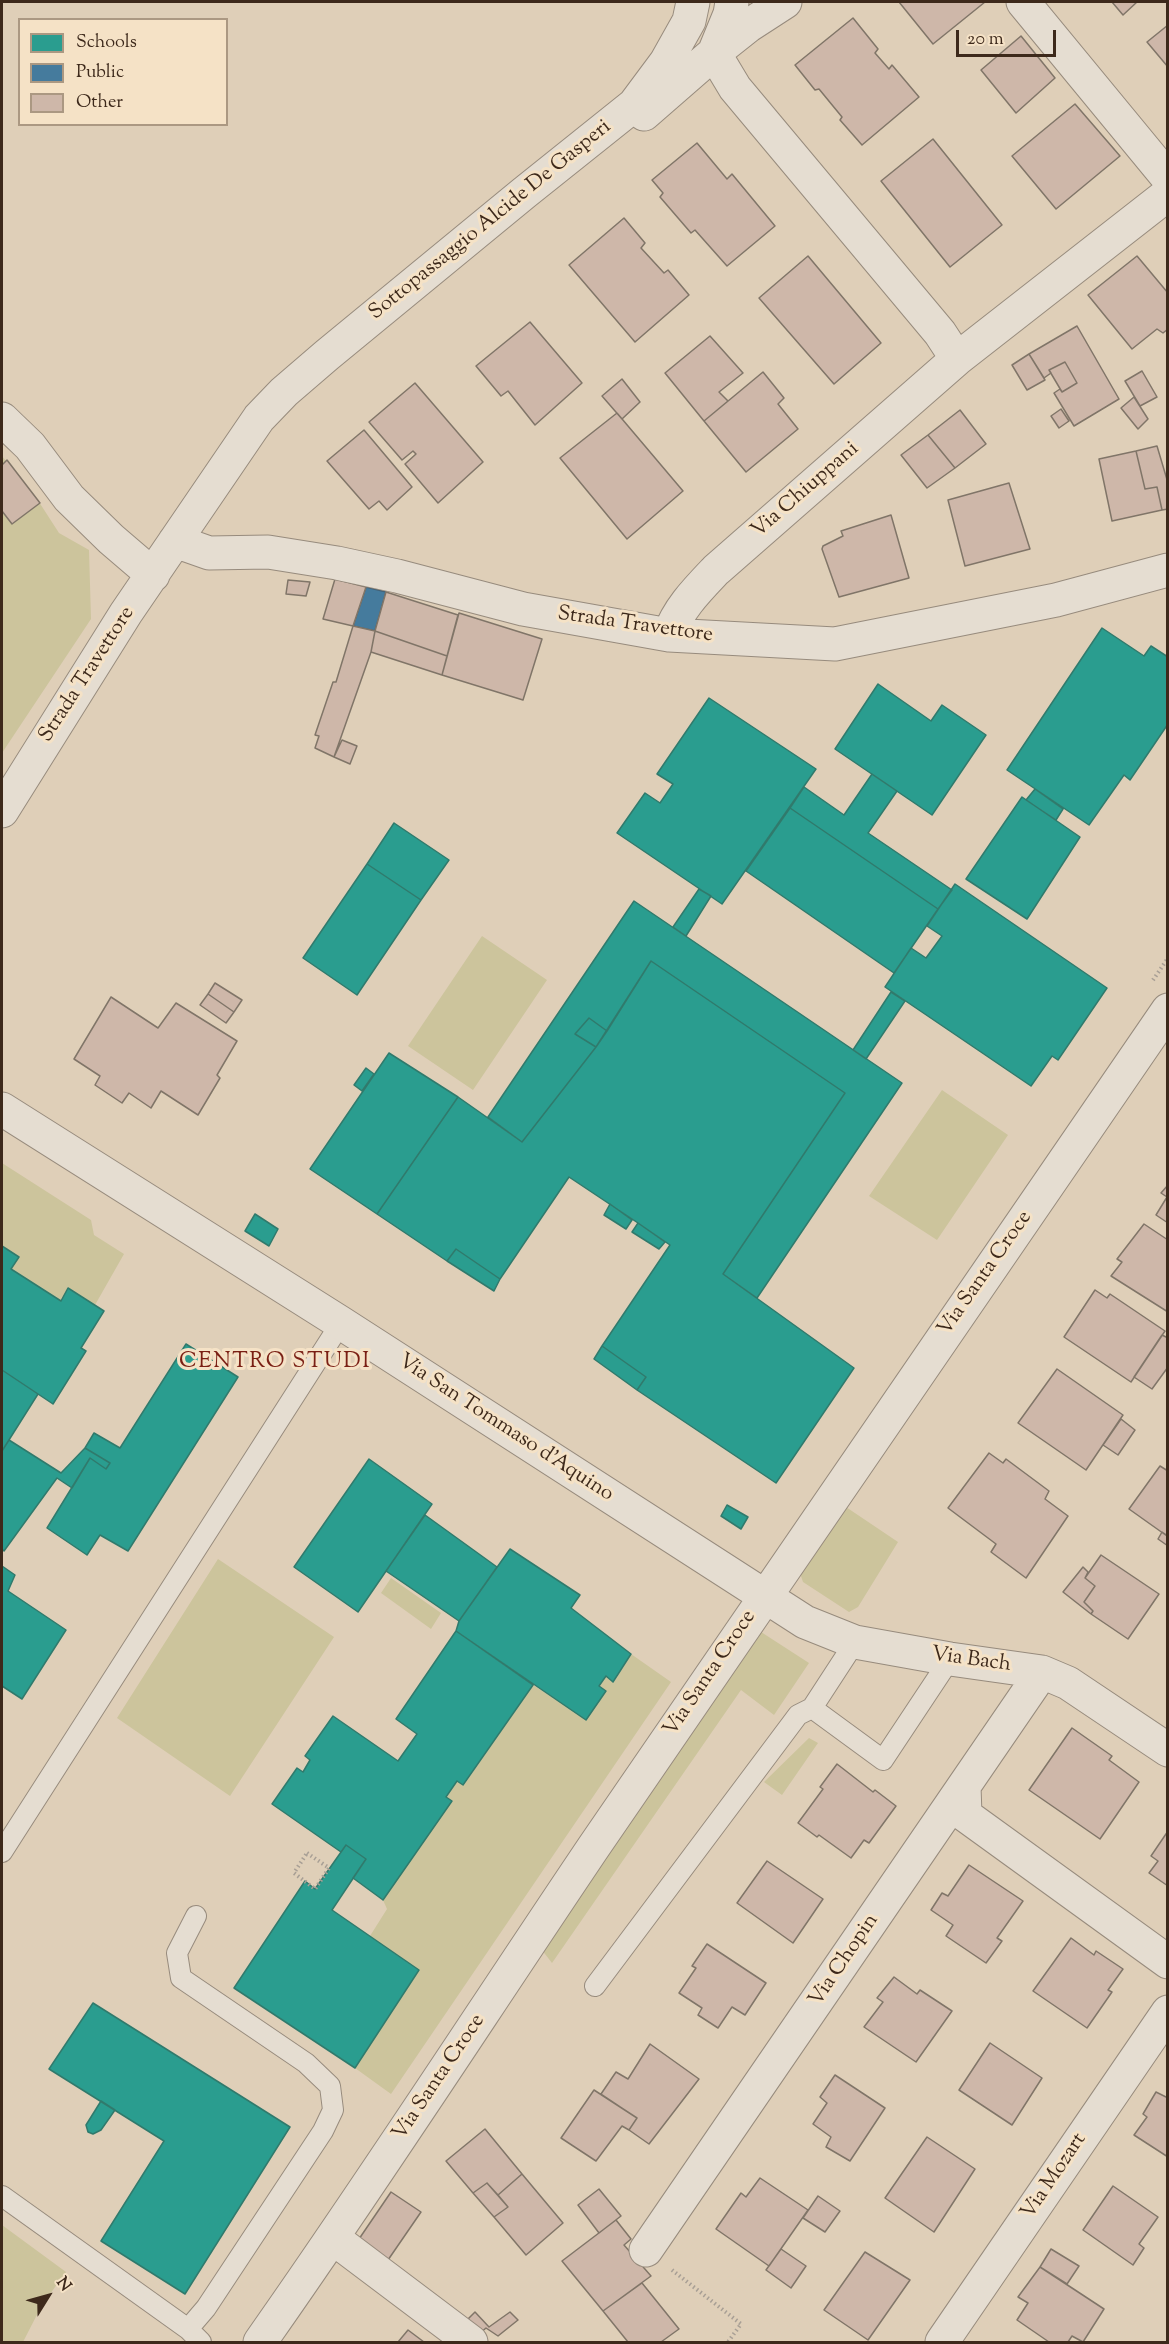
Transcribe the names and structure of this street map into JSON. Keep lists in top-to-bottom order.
{
  "streets": {
    "street": [
      "Sottopassaggio Alcide De Gasperi",
      "Via Chiuppani",
      "Strada Travettore",
      "Via Santa Croce",
      "Via San Tommaso d'Aquino",
      "Via Bach",
      "Via Chopin",
      "Via Mozart"
    ]
  },
  "crossings": [
    ["Sottopassaggio Alcide De Gasperi", "Strada Travettore"],
    ["Via Chiuppani", "Strada Travettore"],
    ["Via Santa Croce", "Via San Tommaso d'Aquino"],
    ["Via Santa Croce", "Via Bach"],
    ["Via San Tommaso d'Aquino", "Via Bach"],
    ["Via Bach", "Via Chopin"]
  ],
  "districts": ["CENTRO STUDI"],
  "legend": ["Schools", "Public", "Other"],
  "scale_bar": "20 m",
  "north": "top right"
}
